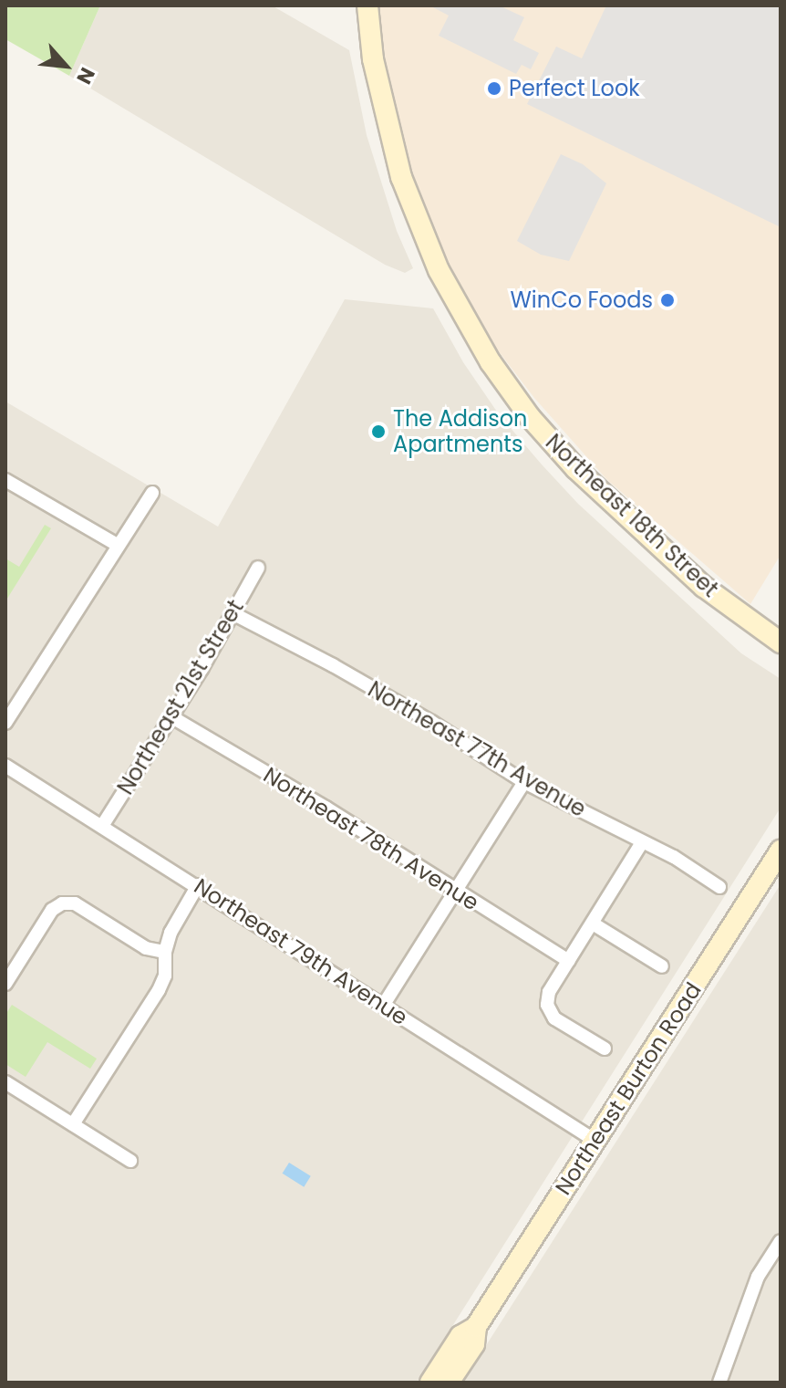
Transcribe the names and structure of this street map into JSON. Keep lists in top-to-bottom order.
{
  "streets": {
    "street": [
      "Northeast 18th Street",
      "Northeast 21st Street",
      "Northeast 77th Avenue",
      "Northeast 78th Avenue",
      "Northeast 79th Avenue",
      "Northeast Burton Road"
    ]
  },
  "crossings": [
    ["Northeast 21st Street", "Northeast 77th Avenue"],
    ["Northeast 21st Street", "Northeast 78th Avenue"],
    ["Northeast 21st Street", "Northeast 79th Avenue"],
    ["Northeast 79th Avenue", "Northeast Burton Road"]
  ],
  "places": ["Perfect Look", "WinCo Foods", "The Addison Apartments"],
  "north": "bottom right"
}
